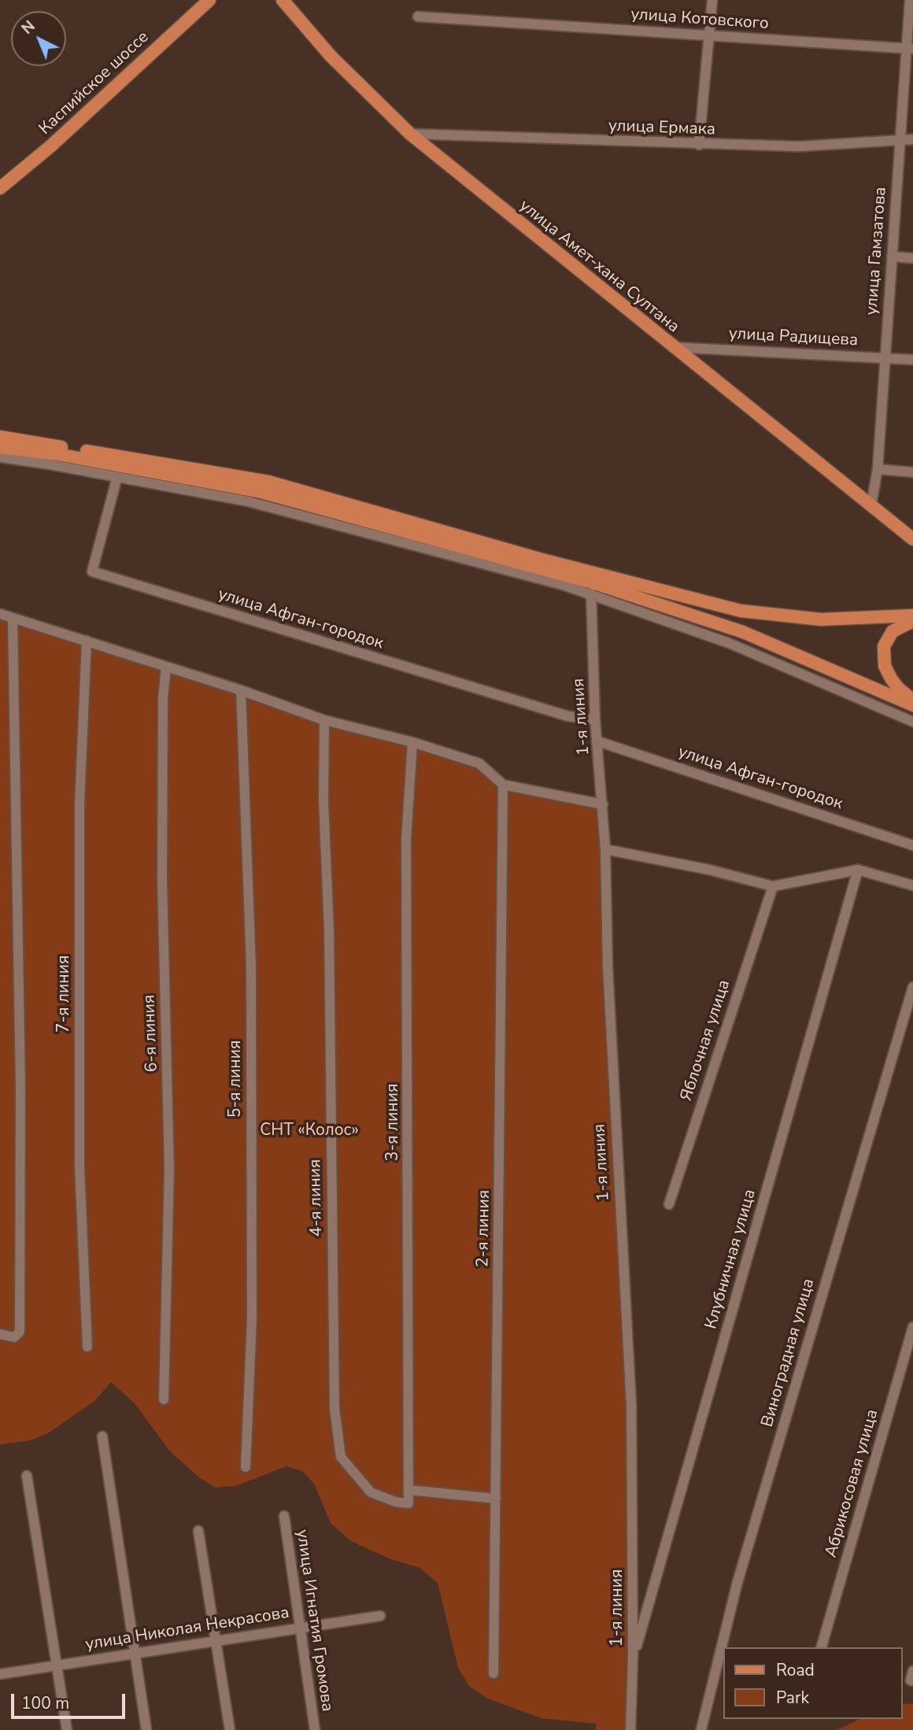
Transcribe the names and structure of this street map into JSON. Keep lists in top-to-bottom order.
{
  "streets": {
    "main road": ["Каспийское шоссе", "улица Амет-хана Султана"],
    "street": [
      "улица Котовского",
      "улица Ермака",
      "улица Гамзатова",
      "улица Радищева",
      "улица Афган-городок",
      "1-я линия",
      "7-я линия",
      "6-я линия",
      "Яблочная улица",
      "5-я линия",
      "3-я линия",
      "4-я линия",
      "2-я линия",
      "Клубничная улица",
      "Виноградная улица",
      "Абрикосовая улица",
      "улица Игнатия Громова",
      "улица Николая Некрасова"
    ]
  },
  "crossings": [
    ["улица Котовского", "улица Гамзатова"],
    ["улица Ермака", "улица Гамзатова"],
    ["улица Ермака", "улица Амет-хана Султана"],
    ["улица Гамзатова", "улица Амет-хана Султана"],
    ["улица Гамзатова", "улица Радищева"],
    ["улица Амет-хана Султана", "улица Радищева"],
    ["улица Афган-городок", "1-я линия"],
    ["1-я линия", "Клубничная улица"],
    ["3-я линия", "4-я линия"],
    ["улица Игнатия Громова", "улица Николая Некрасова"]
  ],
  "parks": ["СНТ «Колос»"],
  "legend": ["Road", "Park"],
  "scale_bar": "100 m",
  "north": "top left"
}
